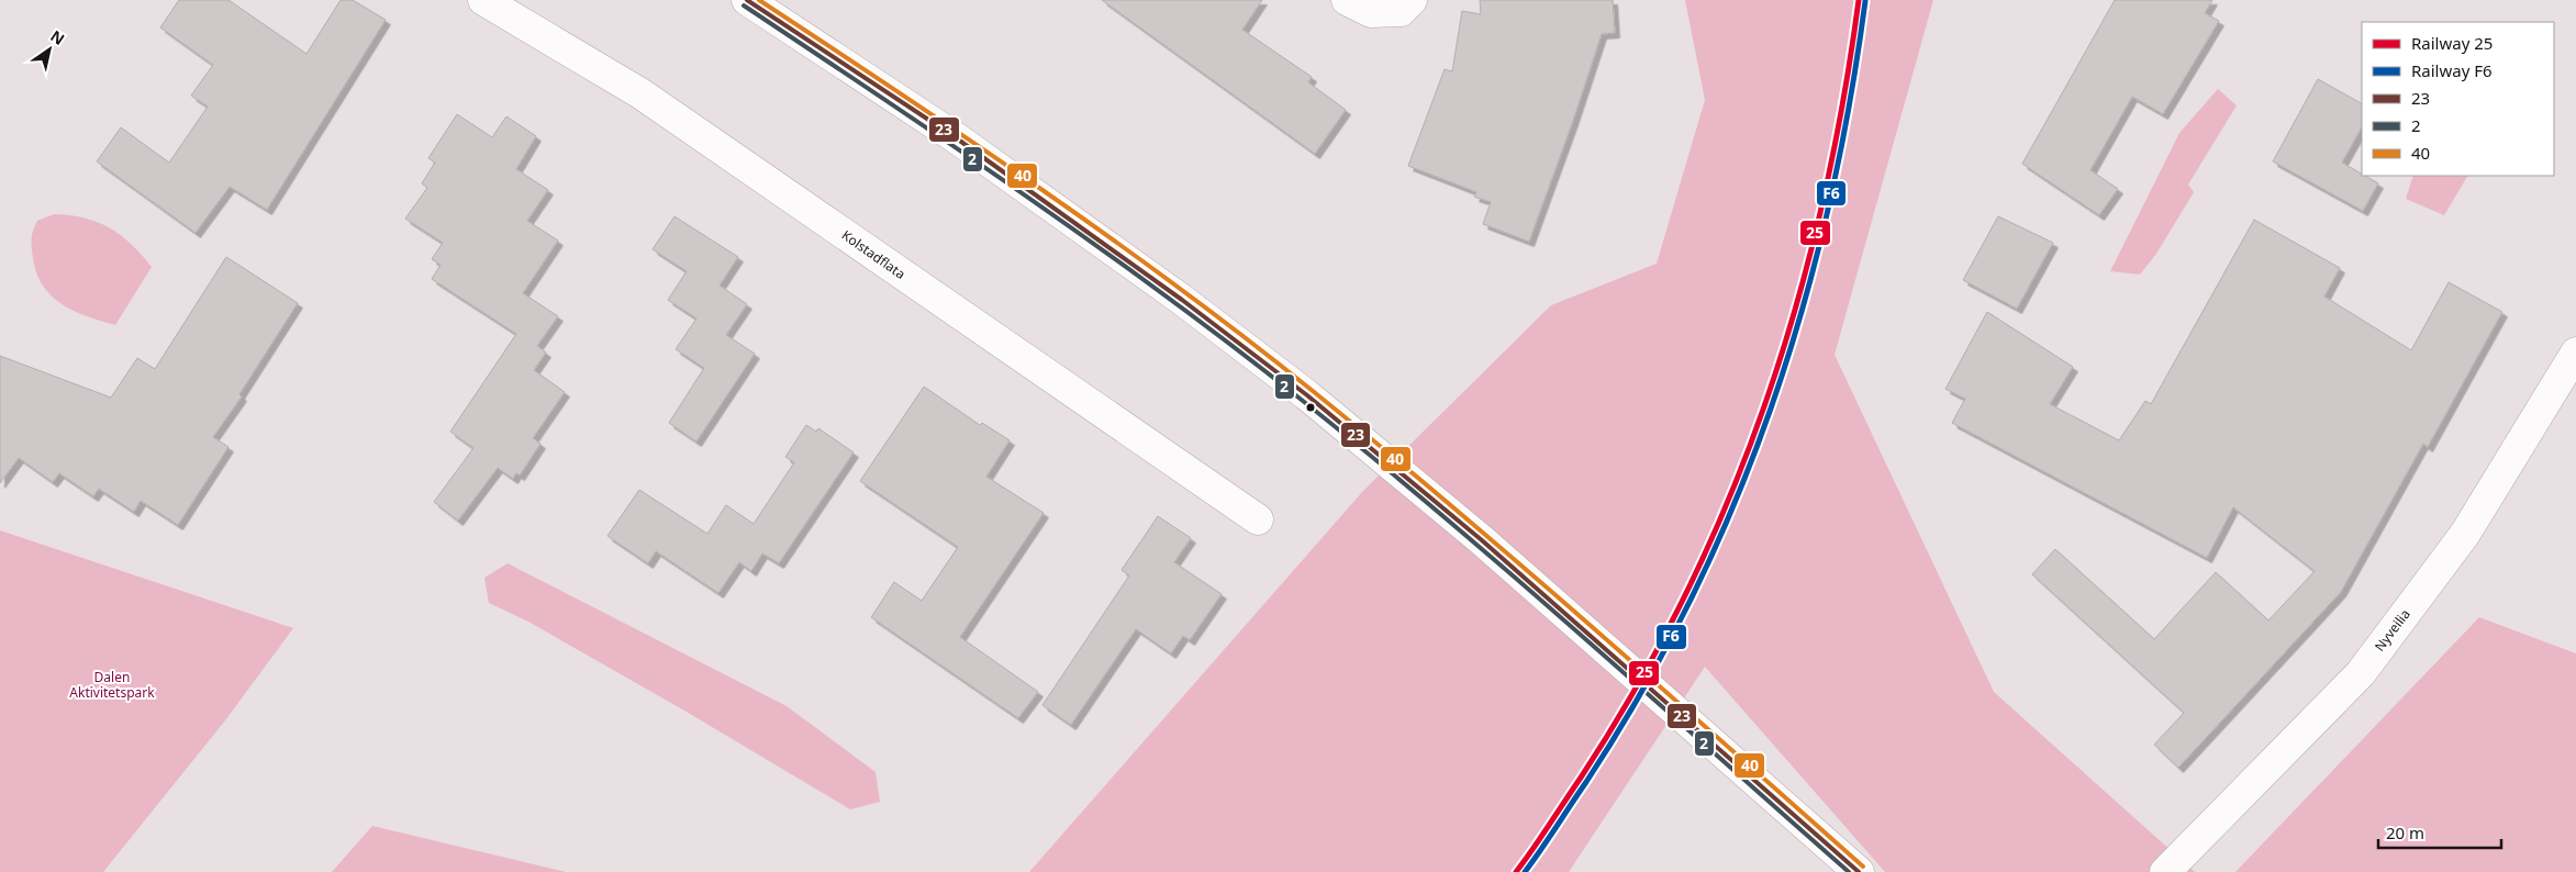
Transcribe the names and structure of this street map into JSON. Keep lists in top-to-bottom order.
{
  "streets": {
    "street": ["Kolstadflata", "Nyveilia"]
  },
  "parks": ["Dalen Aktivitetspark"],
  "lines": [
    "rail line 25",
    "transit line 23",
    "transit line 40",
    "rail line F6",
    "transit line 2"
  ],
  "legend": [
    "Railway 25",
    "Railway F6",
    "23",
    "2",
    "40"
  ],
  "scale_bar": "20 m",
  "north": "top right"
}
